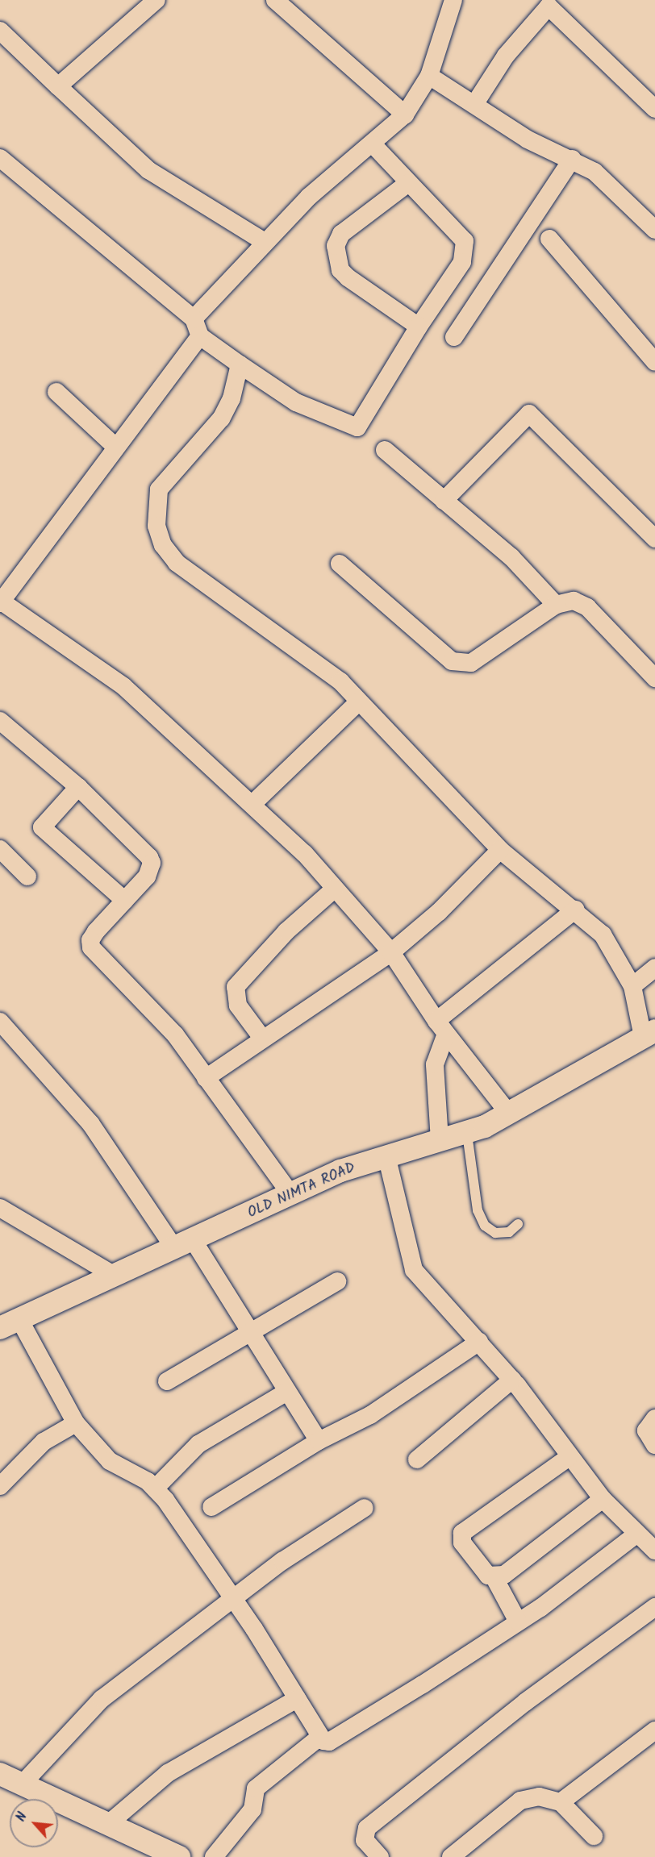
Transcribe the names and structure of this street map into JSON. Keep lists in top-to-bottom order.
{
  "streets": {
    "street": ["OLD NIMTA ROAD"]
  },
  "north": "top left"
}
